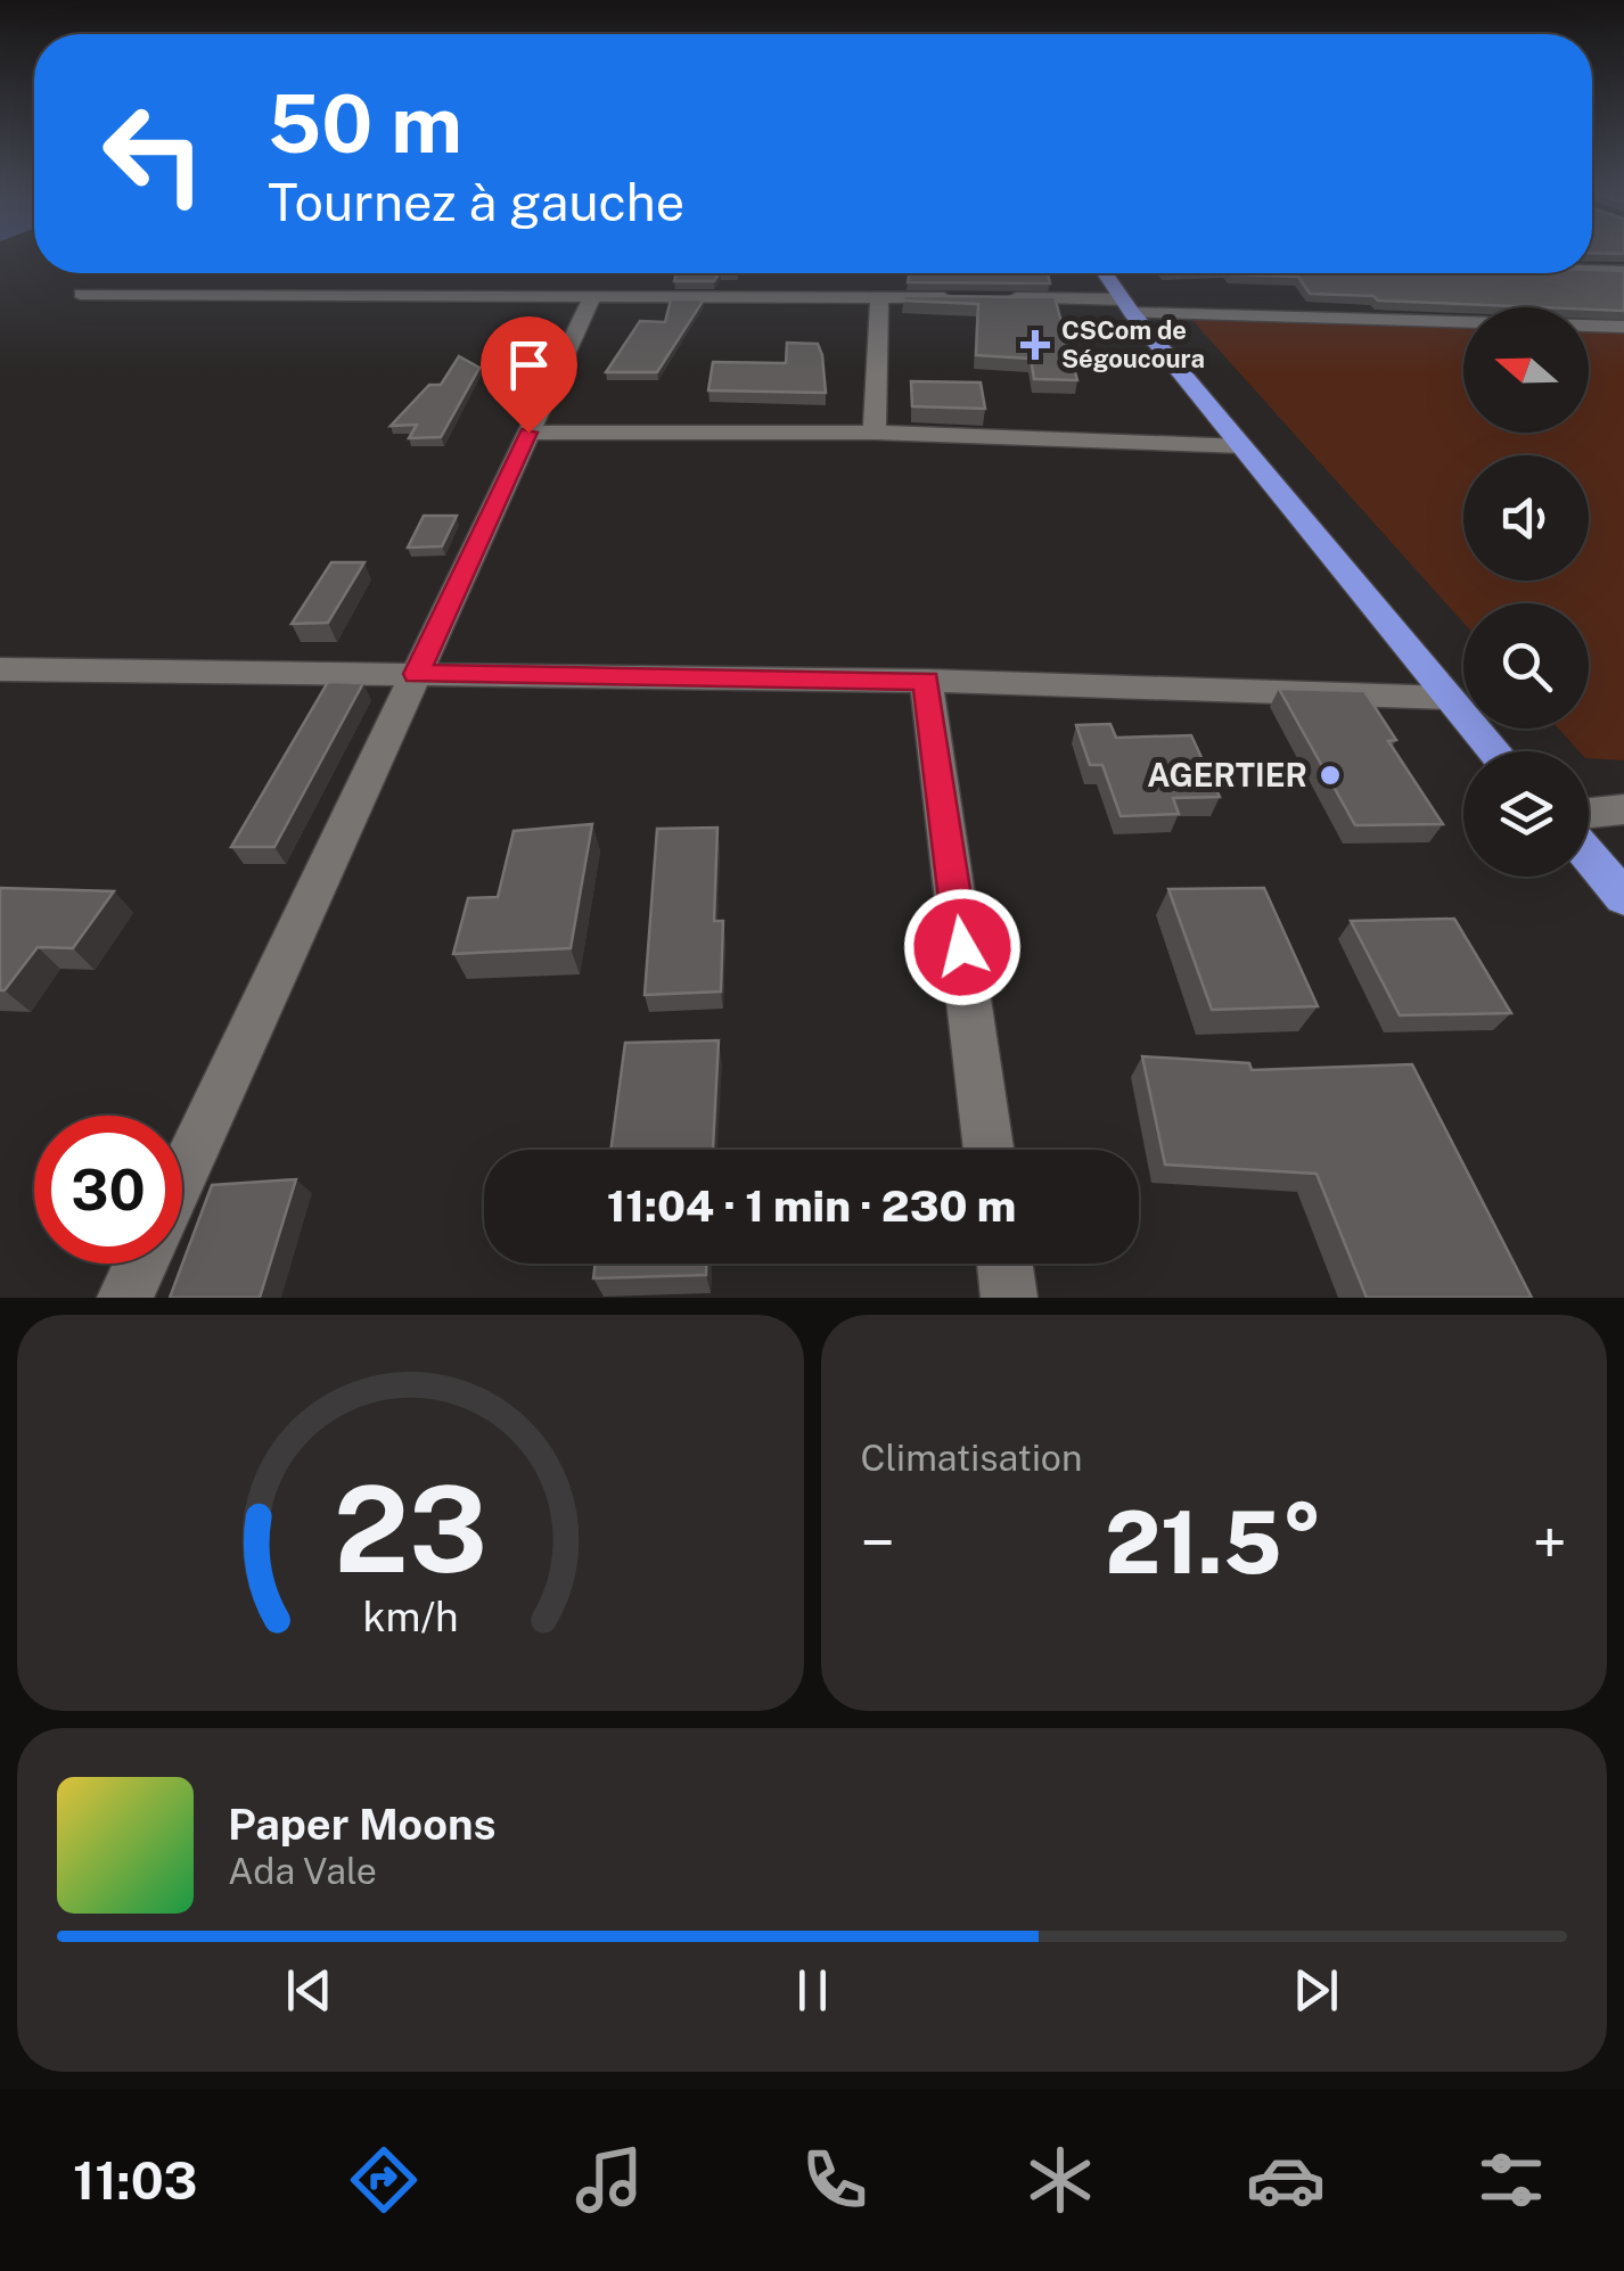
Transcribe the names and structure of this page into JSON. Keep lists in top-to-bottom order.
{
  "places": {
    "health": ["CSCom de Ségoucoura"],
    "other": ["AGERTIER"]
  },
  "north": "left",
  "page": {
    "turn": ["50 m", "Tournez à gauche"],
    "limit": "30",
    "trip": "11:04 · 1 min · 230 m",
    "tile": "Climatisation",
    "heat": ["−", "21.5°", "+"],
    "song": ["Paper Moons", "Ada Vale"],
    "tabs": "11:03",
    "gauge": ["23", "km/h"]
  }
}
